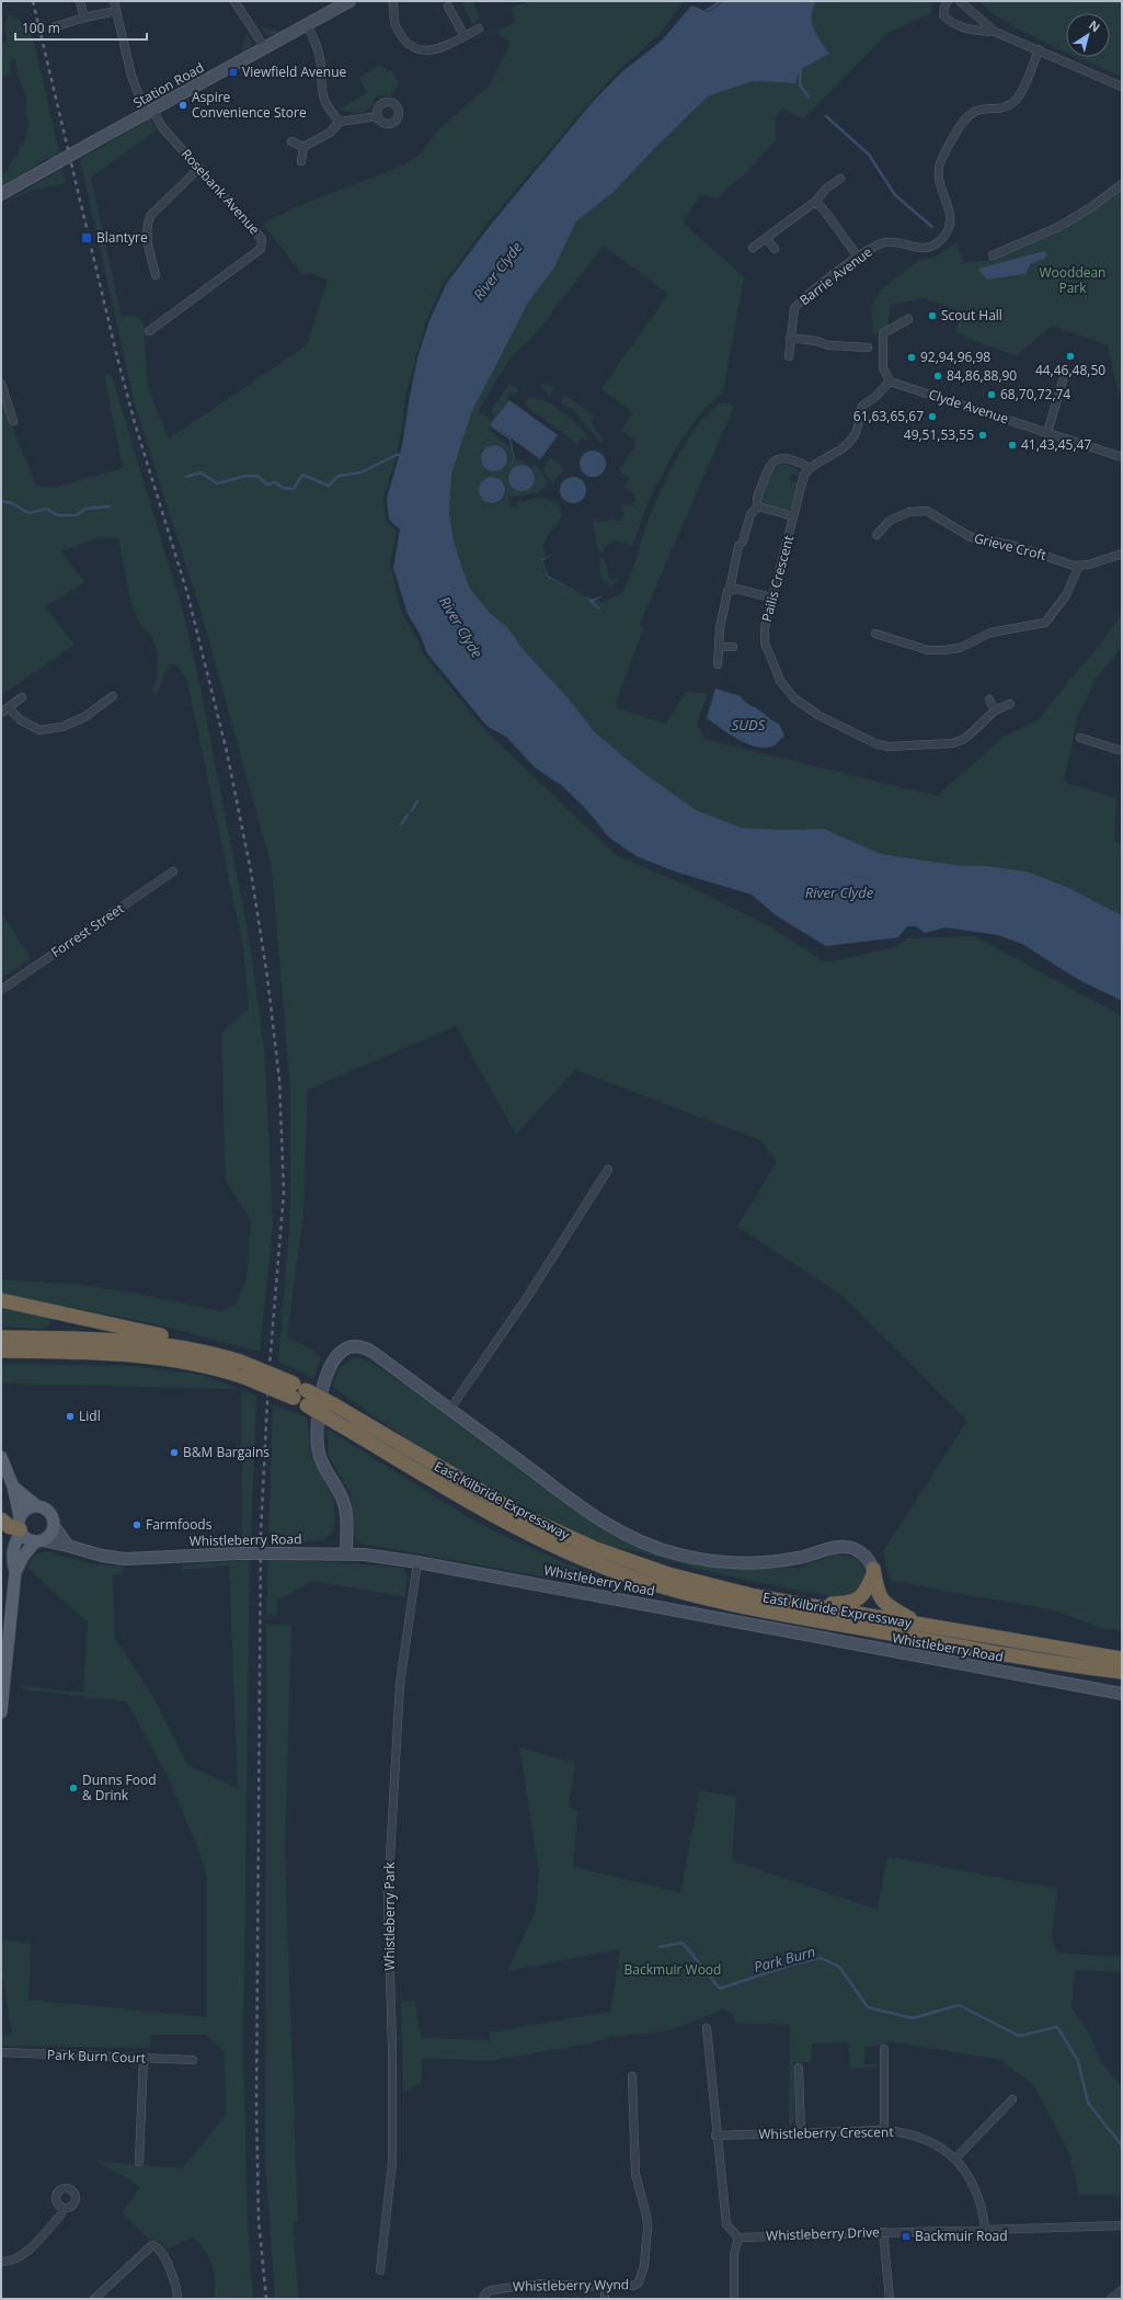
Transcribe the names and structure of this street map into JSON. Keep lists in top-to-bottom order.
{
  "streets": {
    "highway": ["East Kilbride Expressway"],
    "street": [
      "Station Road",
      "Rosebank Avenue",
      "Barrie Avenue",
      "Clyde Avenue",
      "Grieve Croft",
      "Pailis Crescent",
      "Forrest Street",
      "Whistleberry Road",
      "Whistleberry Park",
      "Park Burn Court",
      "Whistleberry Crescent",
      "Whistleberry Drive",
      "Whistleberry Wynd"
    ]
  },
  "crossings": [
    ["Station Road", "Rosebank Avenue"],
    ["Whistleberry Road", "Whistleberry Park"],
    ["Whistleberry Crescent", "Whistleberry Drive"]
  ],
  "water": ["River Clyde", "SUDS", "Park Burn"],
  "parks": ["Wooddean Park", "Backmuir Wood"],
  "places": {
    "transit": ["Viewfield Avenue", "Blantyre", "Backmuir Road"],
    "other": [
      "Aspire Convenience Store",
      "Scout Hall",
      "44,46,48,50",
      "92,94,96,98",
      "84,86,88,90",
      "68,70,72,74",
      "61,63,65,67",
      "49,51,53,55",
      "41,43,45,47",
      "Lidl",
      "B&M Bargains",
      "Farmfoods",
      "Dunns Food & Drink"
    ]
  },
  "scale_bar": "100 m",
  "north": "top right"
}
